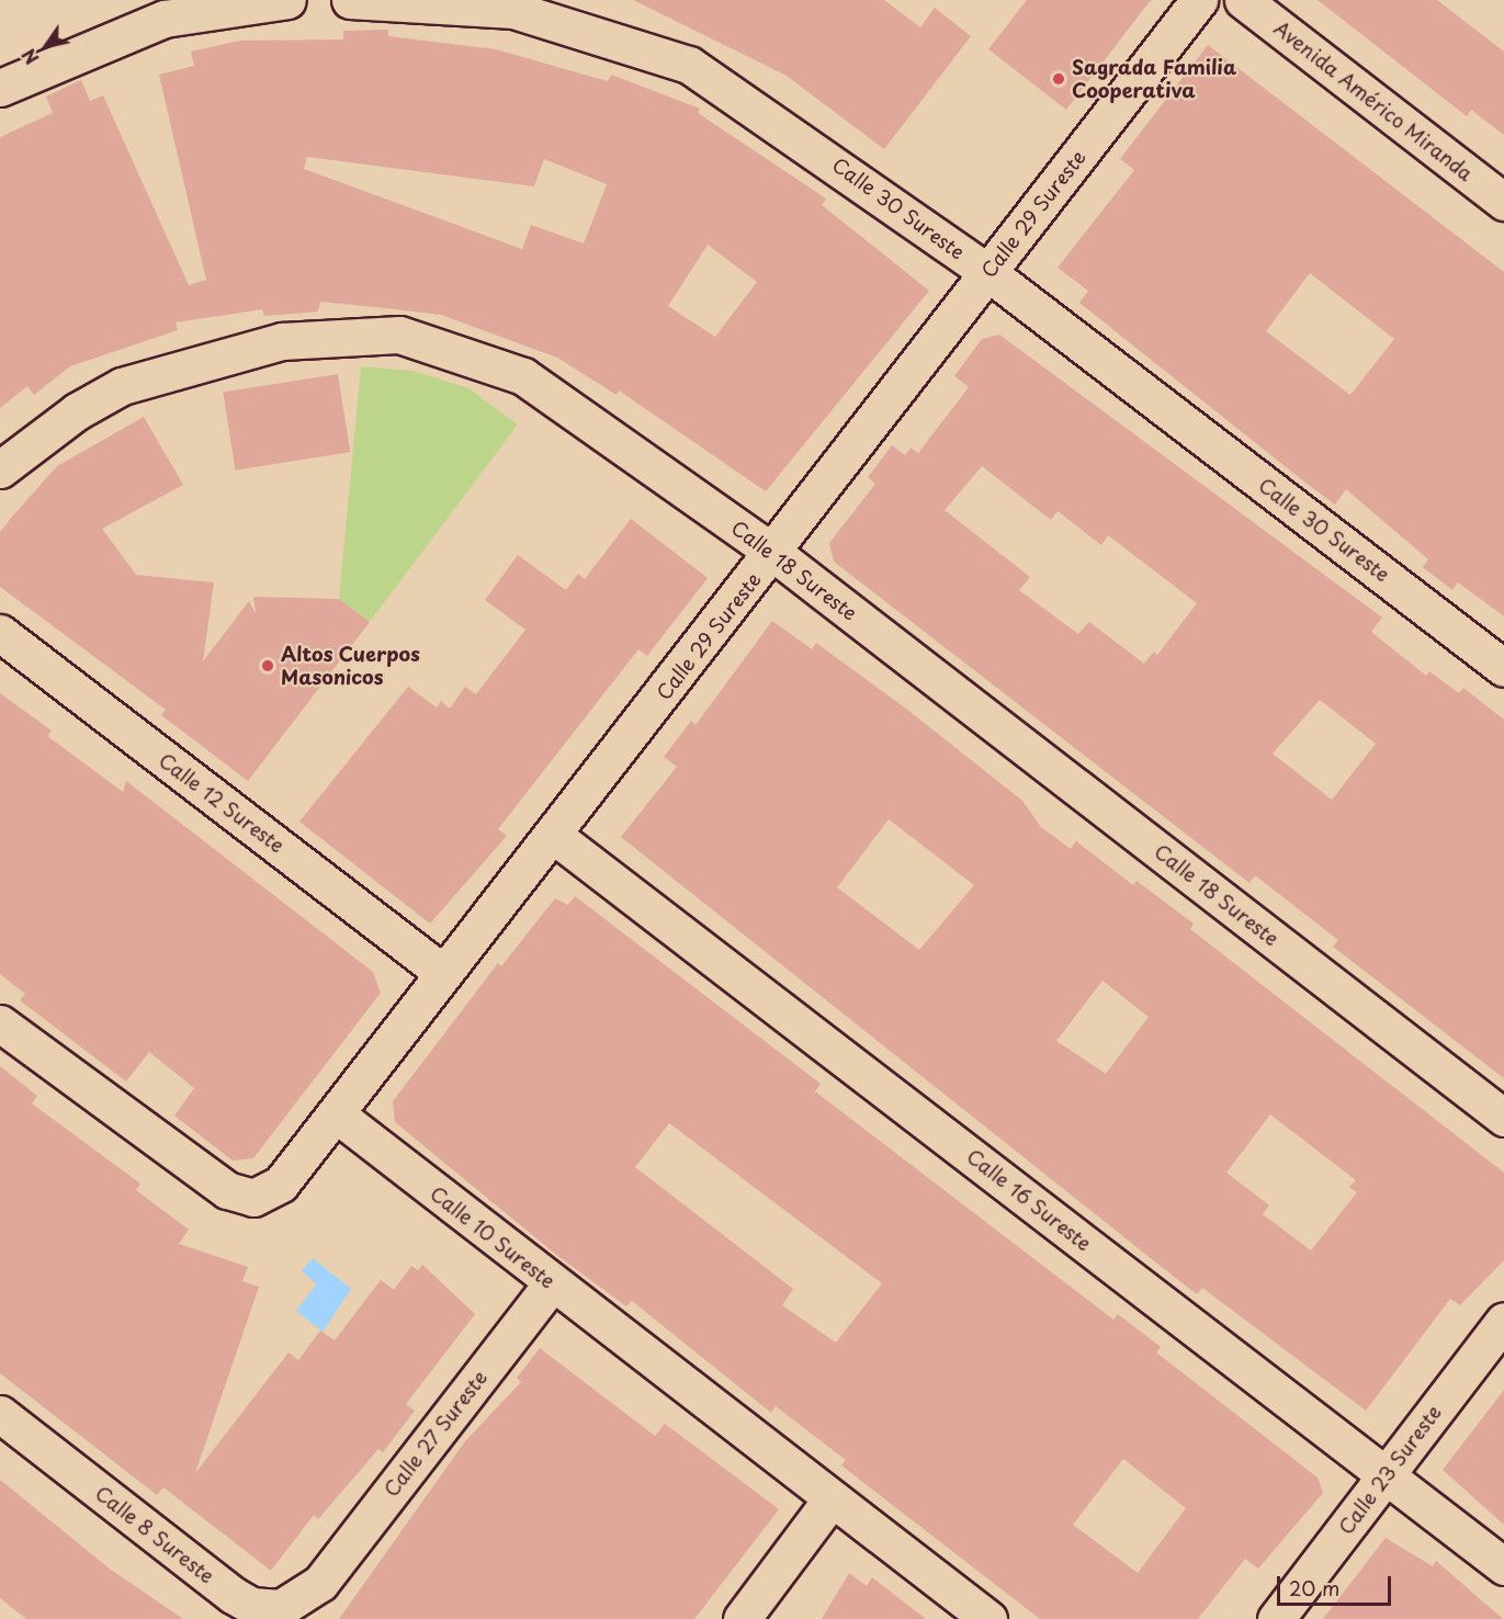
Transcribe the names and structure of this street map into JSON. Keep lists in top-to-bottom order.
{
  "streets": {
    "street": [
      "Avenida Américo Miranda",
      "Calle 30 Sureste",
      "Calle 29 Sureste",
      "Calle 18 Sureste",
      "Calle 12 Sureste",
      "Calle 16 Sureste",
      "Calle 10 Sureste",
      "Calle 27 Sureste",
      "Calle 23 Sureste",
      "Calle 8 Sureste"
    ]
  },
  "crossings": [
    ["Calle 30 Sureste", "Calle 29 Sureste"],
    ["Calle 29 Sureste", "Calle 18 Sureste"],
    ["Calle 29 Sureste", "Calle 12 Sureste"],
    ["Calle 29 Sureste", "Calle 16 Sureste"],
    ["Calle 29 Sureste", "Calle 10 Sureste"],
    ["Calle 16 Sureste", "Calle 23 Sureste"],
    ["Calle 10 Sureste", "Calle 27 Sureste"],
    ["Calle 27 Sureste", "Calle 8 Sureste"]
  ],
  "places": ["Sagrada Familia Cooperativa", "Altos Cuerpos Masonicos"],
  "scale_bar": "20 m",
  "north": "bottom left"
}
